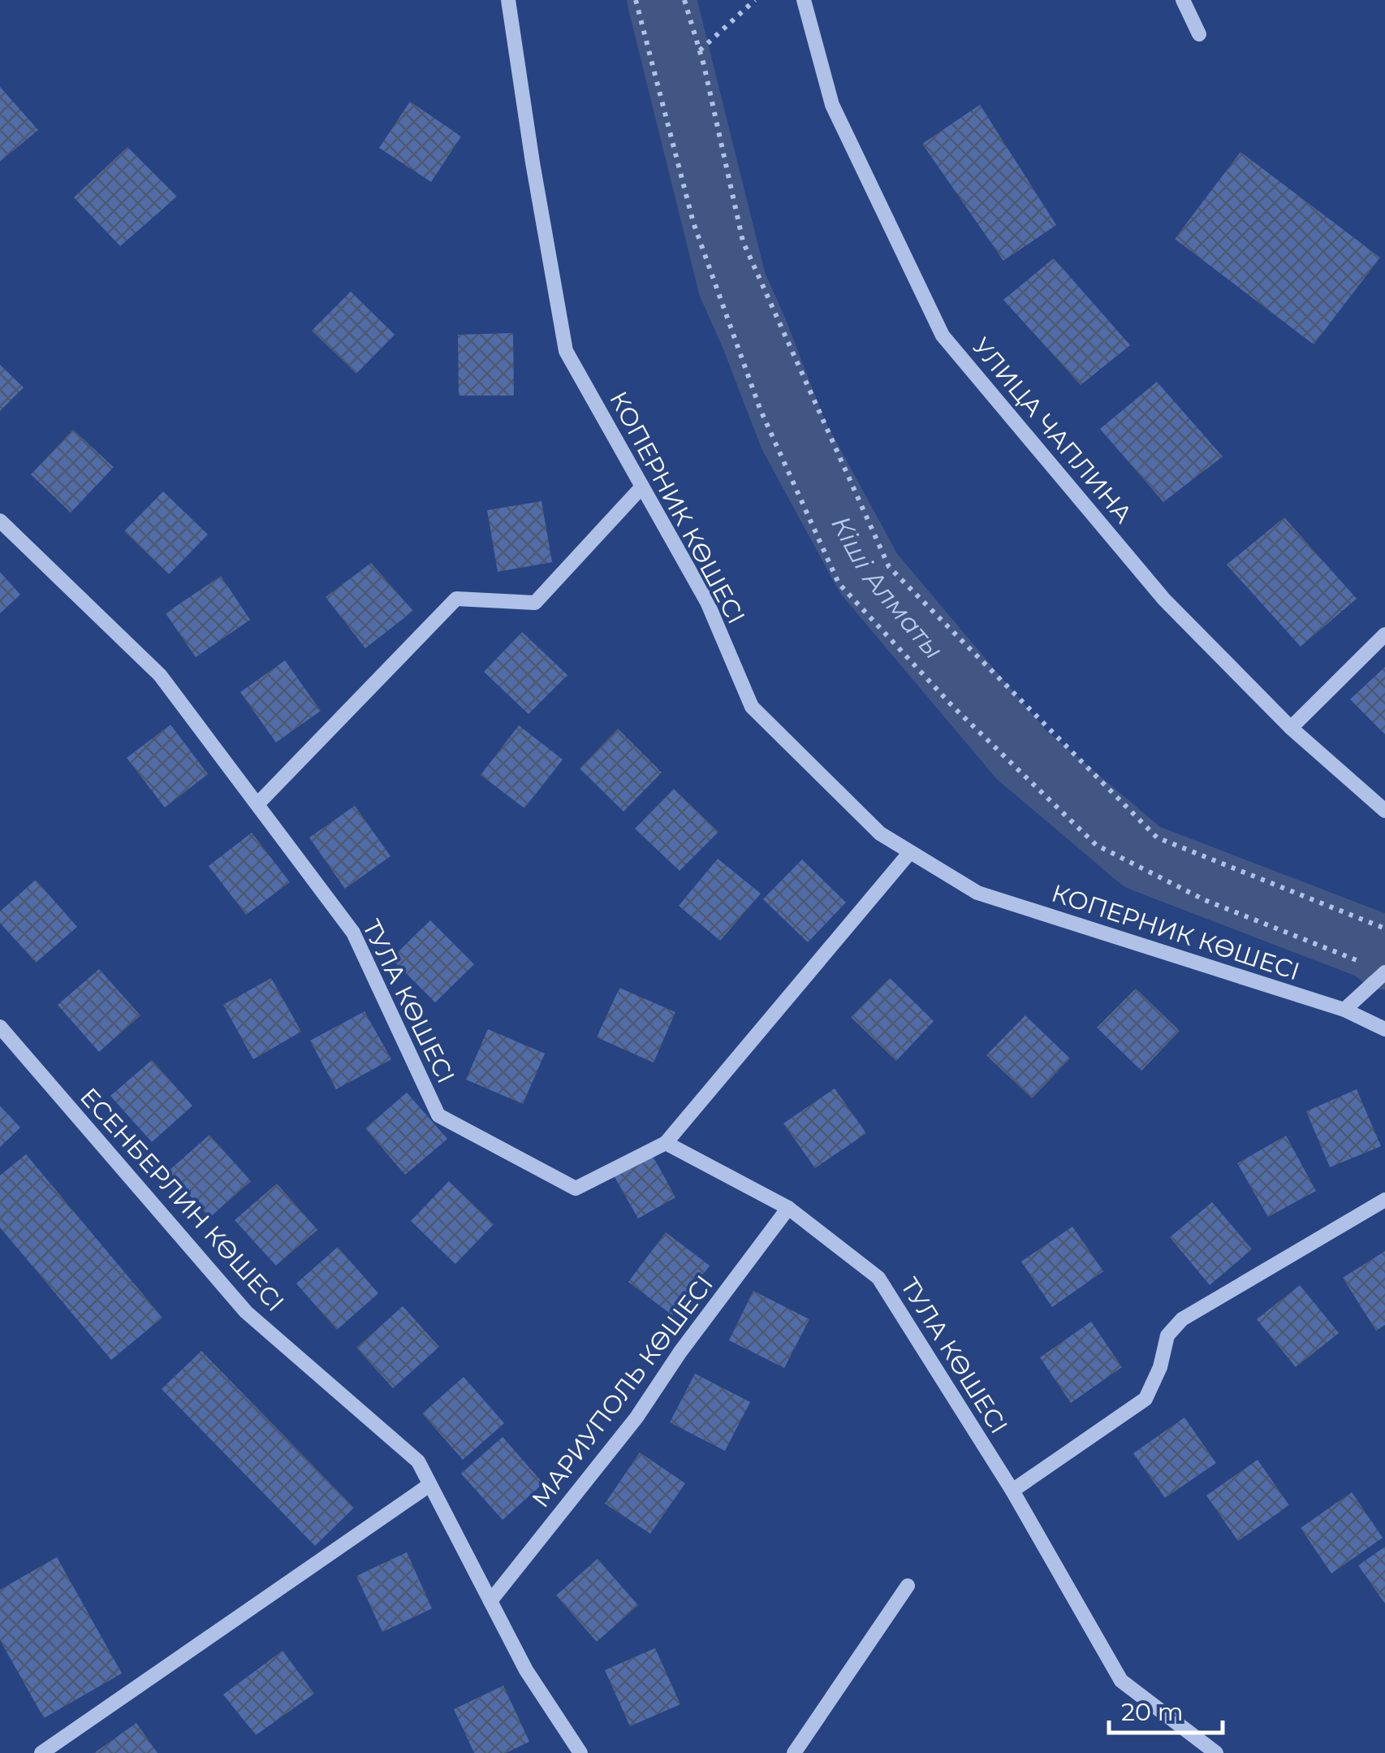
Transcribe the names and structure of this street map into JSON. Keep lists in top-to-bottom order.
{
  "streets": {
    "street": [
      "УЛИЦА ЧАПЛИНА",
      "КОПЕРНИК КӨШЕСІ",
      "ТУЛА КӨШЕСІ",
      "ЕСЕНБЕРЛИН КӨШЕСІ",
      "МАРИУПОЛЬ КӨШЕСІ"
    ]
  },
  "crossings": [
    ["ТУЛА КӨШЕСІ", "МАРИУПОЛЬ КӨШЕСІ"],
    ["ЕСЕНБЕРЛИН КӨШЕСІ", "МАРИУПОЛЬ КӨШЕСІ"]
  ],
  "water": ["Кіші Алматы"],
  "scale_bar": "20 m"
}
